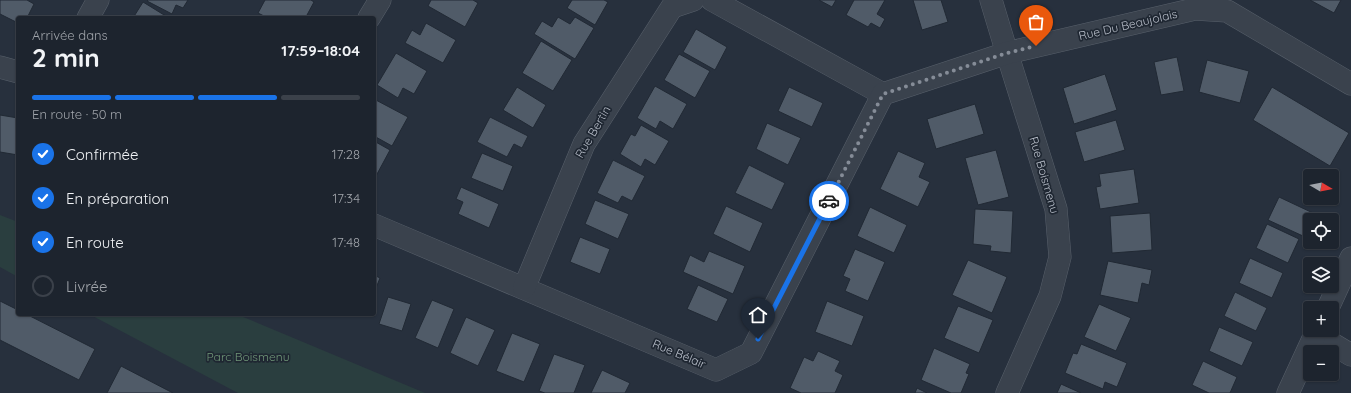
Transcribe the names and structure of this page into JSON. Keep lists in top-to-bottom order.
{
  "streets": {
    "street": [
      "Rue Du Beaujolais",
      "Rue Bertin",
      "Rue Boismenu",
      "Rue Bélair"
    ]
  },
  "crossings": [
    ["Rue Du Beaujolais", "Rue Boismenu"],
    ["Rue Bertin", "Rue Bélair"]
  ],
  "parks": ["Parc Boismenu"],
  "north": "right",
  "page": {
    "heading": ["2 min", "Arrivée dans", "17:59–18:04"],
    "bar": "En route · 50 m",
    "list": [
      ["Confirmée", "17:28"],
      ["En préparation", "17:34"],
      ["En route", "17:48"],
      "Livrée"
    ],
    "map_buttons": ["+", "−"]
  }
}
